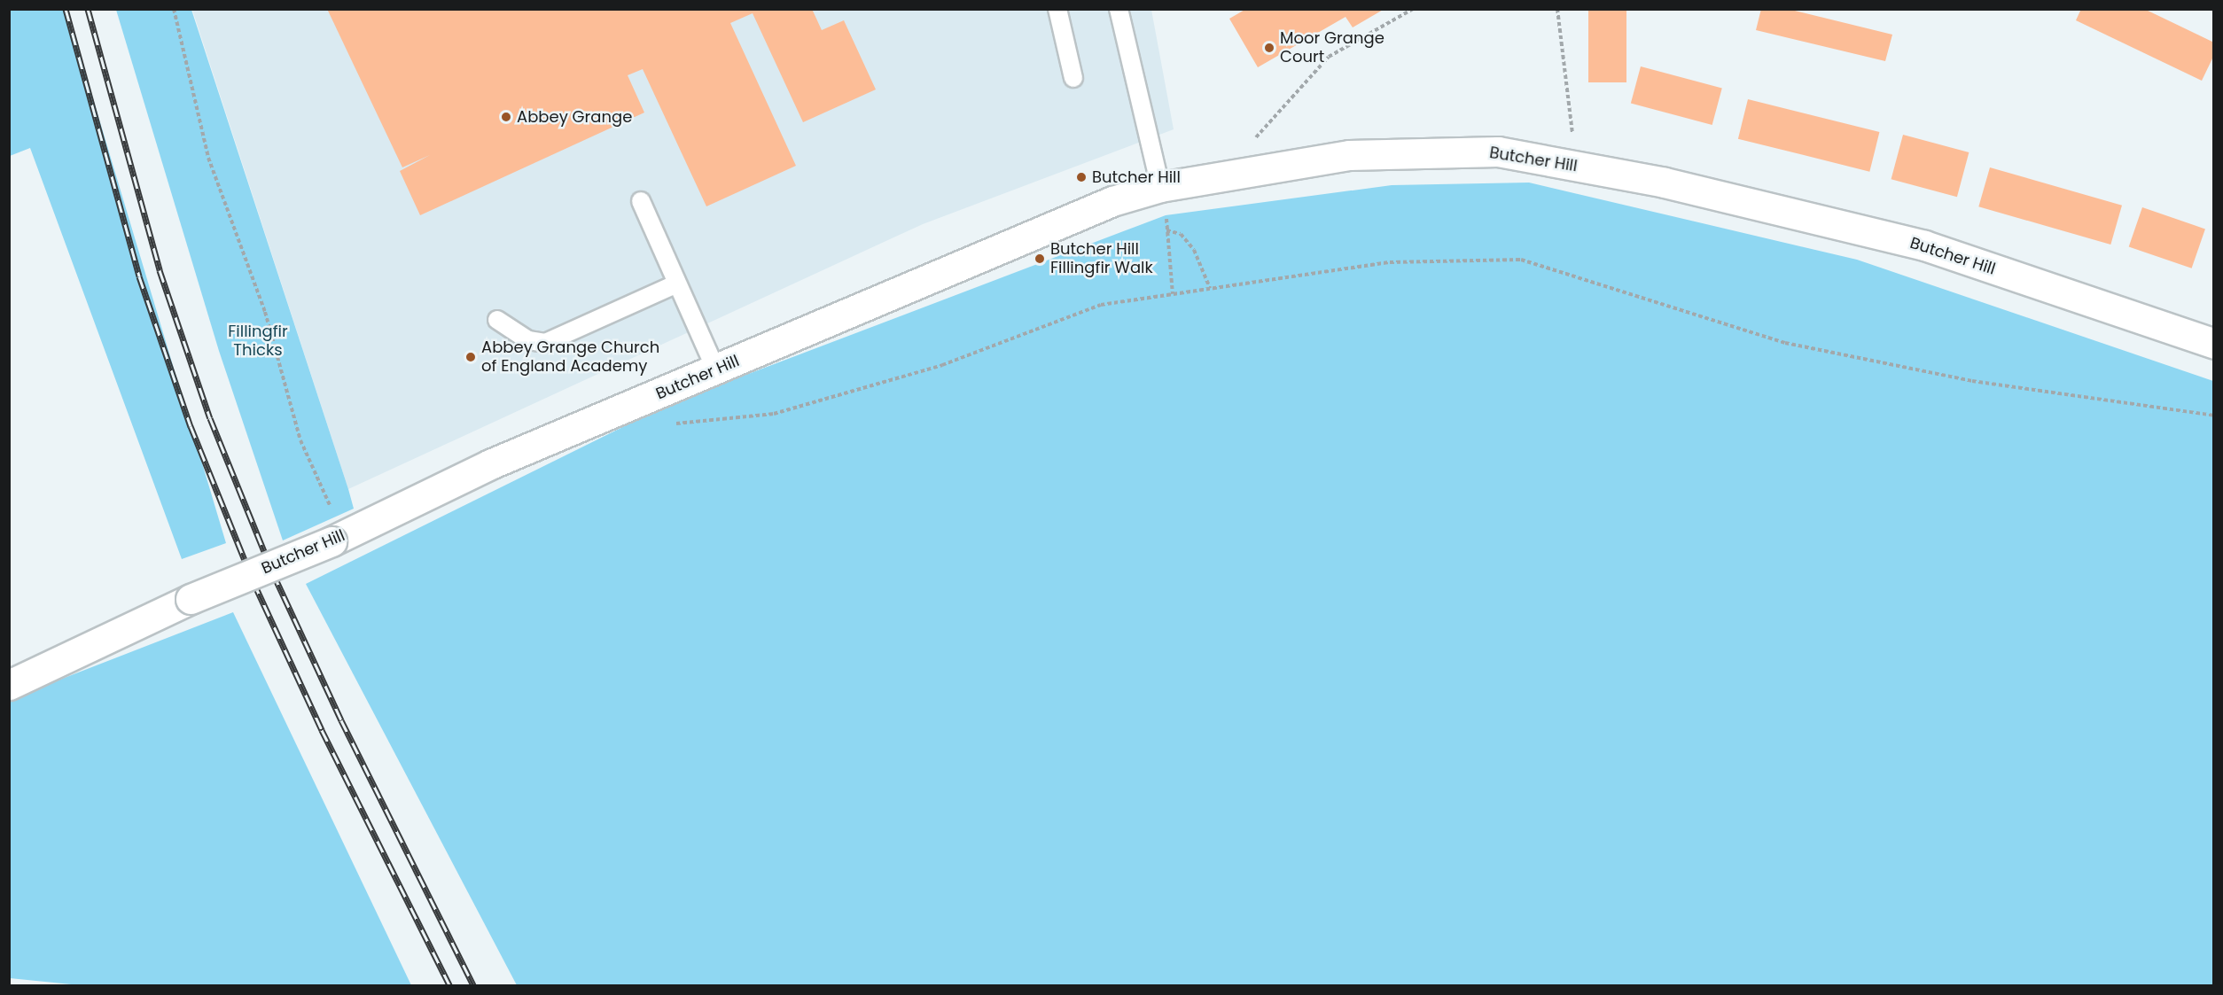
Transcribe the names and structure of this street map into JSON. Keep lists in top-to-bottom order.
{
  "streets": {
    "street": ["Butcher Hill"]
  },
  "parks": ["Fillingfir Thicks"],
  "places": [
    "Moor Grange Court",
    "Abbey Grange",
    "Butcher Hill",
    "Butcher Hill Fillingfir Walk",
    "Abbey Grange Church of England Academy"
  ]
}
